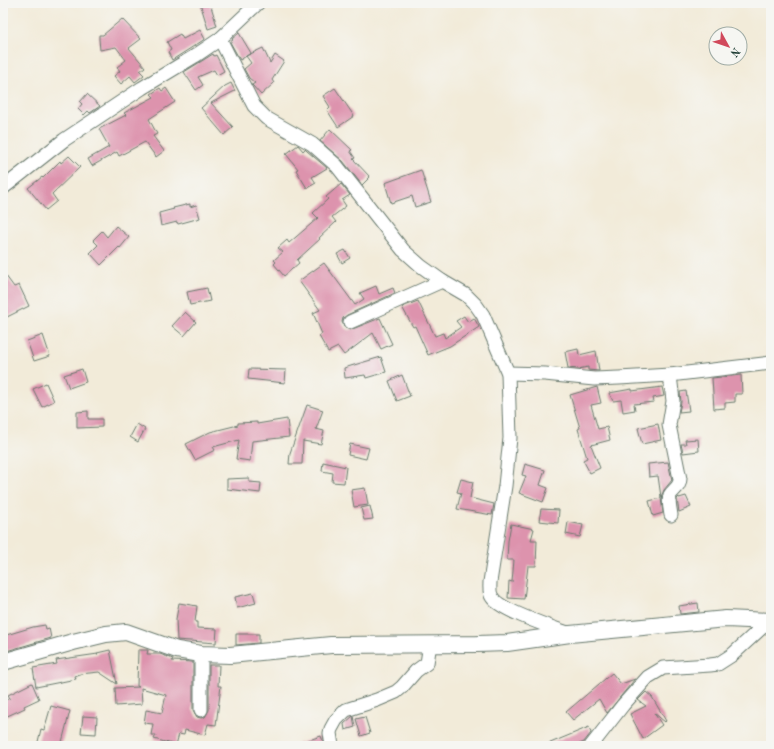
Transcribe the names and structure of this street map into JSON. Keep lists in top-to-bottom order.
{
  "north": "bottom right"
}
